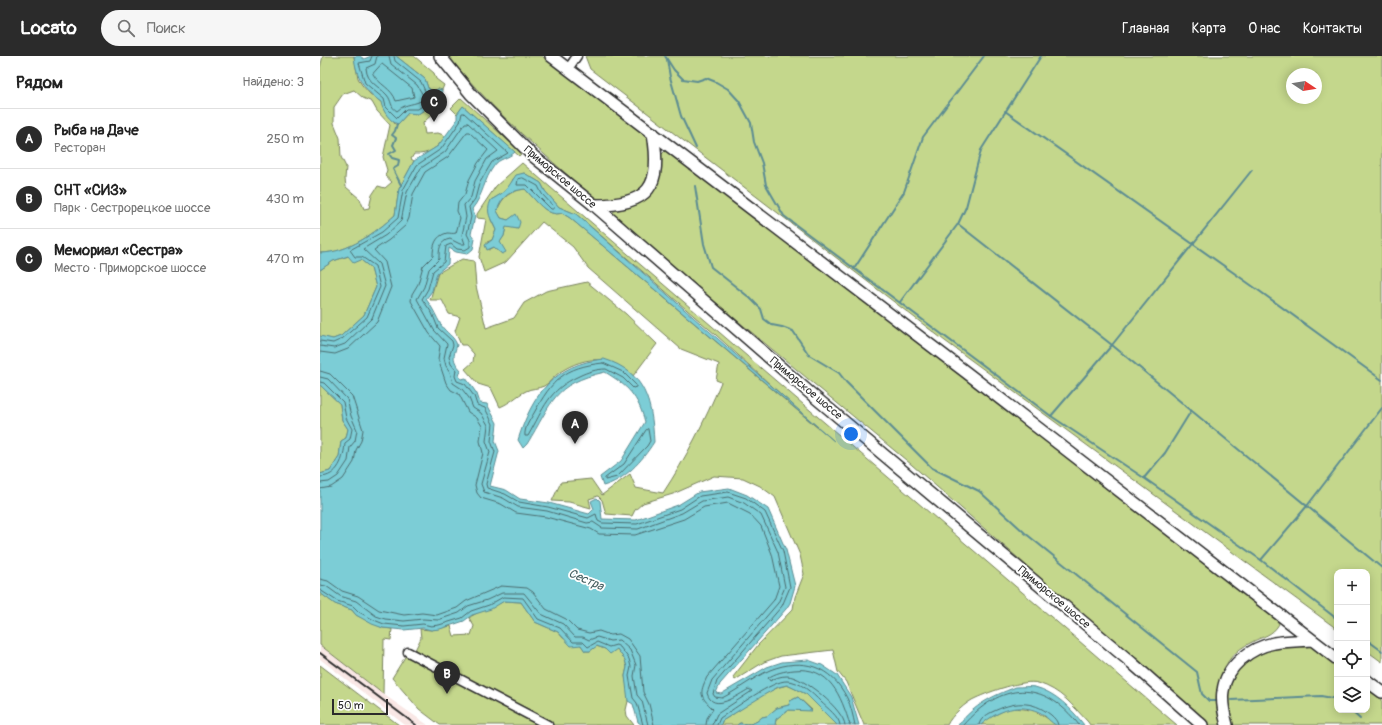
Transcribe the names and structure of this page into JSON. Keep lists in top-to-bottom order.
{
  "streets": {
    "highway": ["Приморское шоссе"]
  },
  "water": ["Сестра"],
  "scale_bar": "50 m",
  "north": "right",
  "page": {
    "header": "Locato",
    "search": "Поиск",
    "nav": [
      "Главная",
      "Карта",
      "О нас",
      "Контакты"
    ],
    "heading": ["Рядом", "Найдено: 3"],
    "pins": ["C", "A", "B"],
    "list": [
      {
        "mark": "A",
        "name": "Рыба на Даче",
        "note": "Ресторан",
        "value": "250 m"
      },
      {
        "mark": "B",
        "name": "СНТ «СИЗ»",
        "note": "Парк · Сестрорецкое шоссе",
        "value": "430 m"
      },
      {
        "mark": "C",
        "name": "Мемориал «Сестра»",
        "note": "Место · Приморское шоссе",
        "value": "470 m"
      }
    ],
    "map_buttons": ["+", "−"],
    "scale": "50 m"
  }
}
